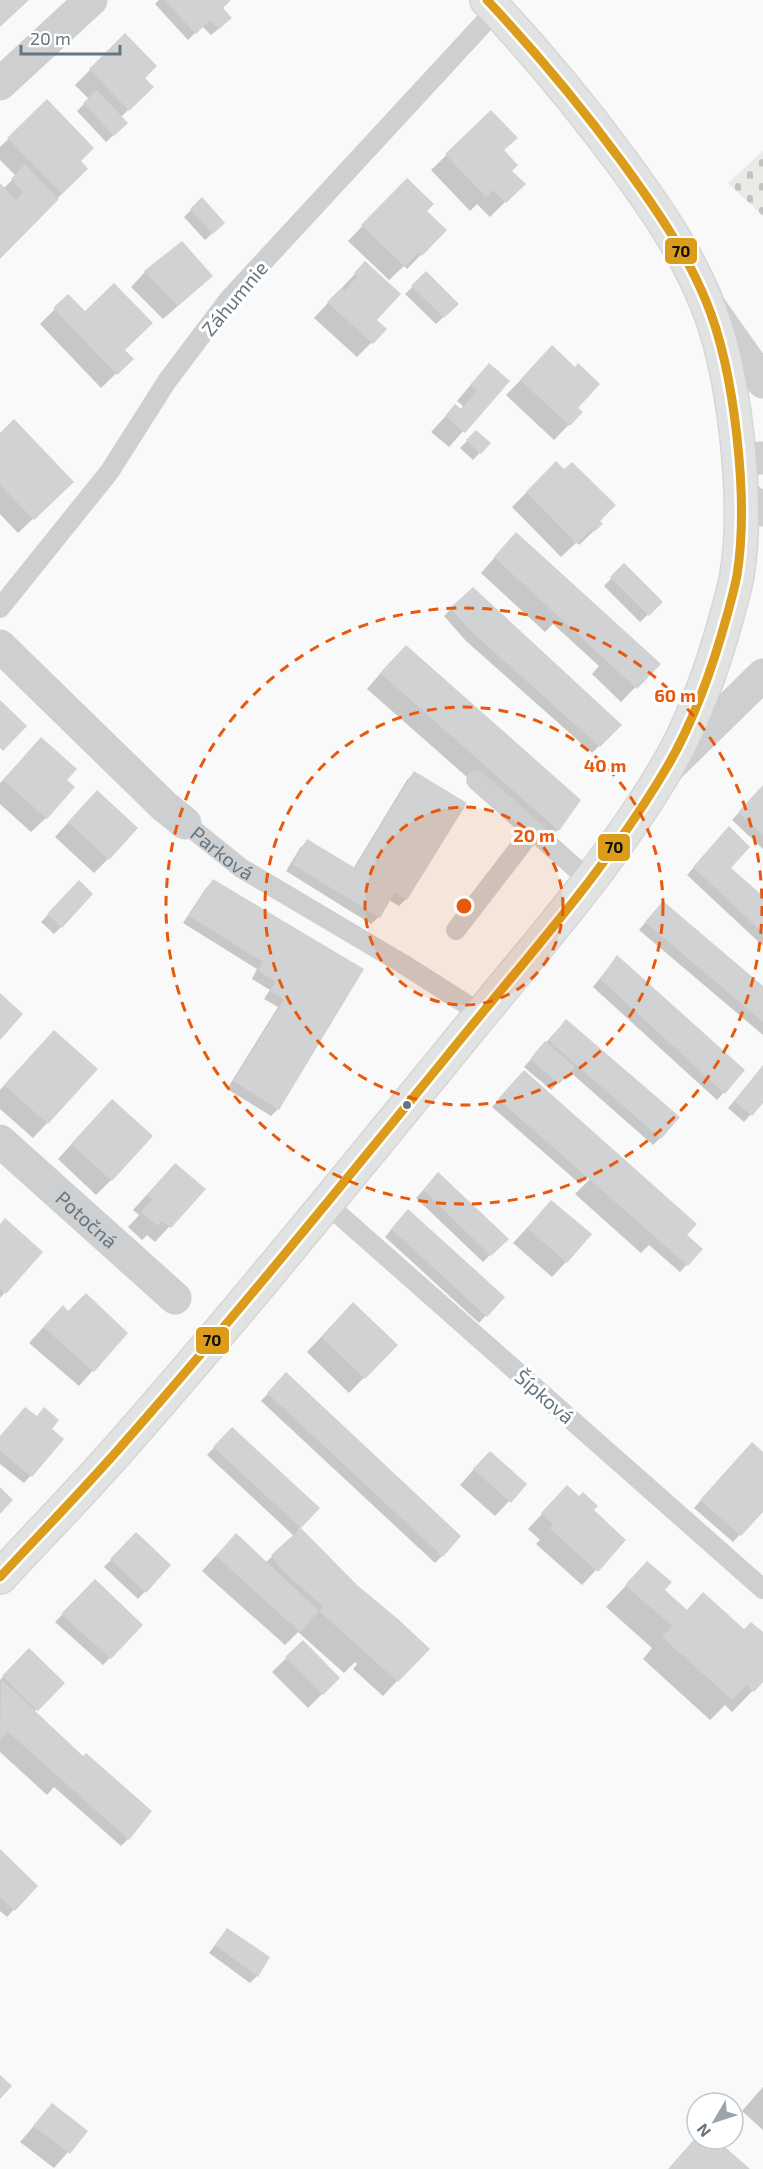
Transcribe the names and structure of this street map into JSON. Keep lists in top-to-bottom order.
{
  "streets": {
    "street": ["Parková", "Potočná"],
    "lane": ["Záhumnie", "Šípková"]
  },
  "lines": ["transit line 70"],
  "scale_bar": "20 m",
  "north": "bottom left",
  "rings": ["60 m", "40 m", "20 m"]
}
